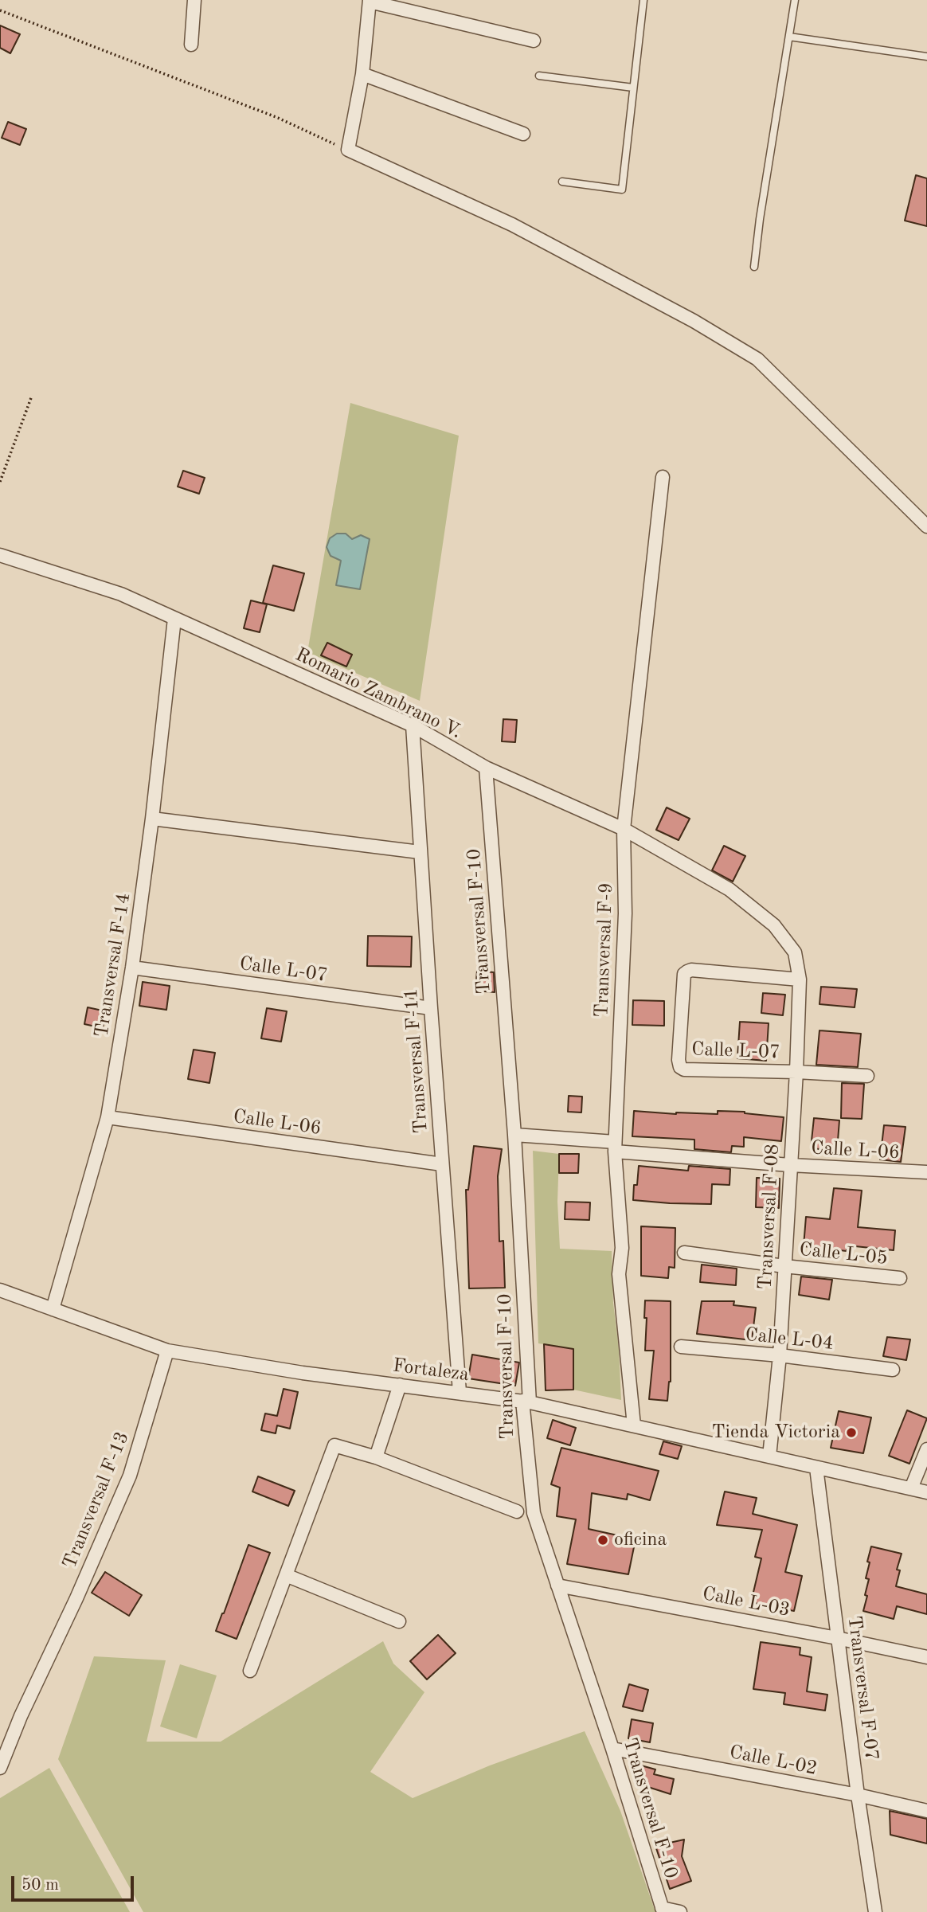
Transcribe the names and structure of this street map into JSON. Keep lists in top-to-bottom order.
{
  "streets": {
    "street": [
      "Romario Zambrano V.",
      "Transversal F-10",
      "Transversal F-9",
      "Transversal F-14",
      "Calle L-07",
      "Transversal F-11",
      "Calle L-06",
      "Transversal F-08",
      "Calle L-05",
      "Calle L-04",
      "Fortaleza",
      "Transversal F-13",
      "Calle L-03",
      "Transversal F-07",
      "Calle L-02"
    ]
  },
  "crossings": [
    ["Romario Zambrano V.", "Transversal F-10"],
    ["Romario Zambrano V.", "Transversal F-9"],
    ["Romario Zambrano V.", "Transversal F-14"],
    ["Romario Zambrano V.", "Calle L-07"],
    ["Romario Zambrano V.", "Transversal F-11"],
    ["Romario Zambrano V.", "Transversal F-08"],
    ["Transversal F-10", "Calle L-06"],
    ["Transversal F-10", "Fortaleza"],
    ["Transversal F-10", "Calle L-03"],
    ["Transversal F-10", "Calle L-02"],
    ["Transversal F-9", "Calle L-06"],
    ["Transversal F-9", "Fortaleza"],
    ["Transversal F-14", "Calle L-07"],
    ["Transversal F-14", "Calle L-06"],
    ["Transversal F-14", "Fortaleza"],
    ["Calle L-07", "Transversal F-11"],
    ["Calle L-07", "Transversal F-08"],
    ["Transversal F-11", "Calle L-06"],
    ["Transversal F-11", "Fortaleza"],
    ["Calle L-06", "Transversal F-08"],
    ["Transversal F-08", "Calle L-05"],
    ["Transversal F-08", "Calle L-04"],
    ["Transversal F-08", "Fortaleza"],
    ["Fortaleza", "Transversal F-13"],
    ["Fortaleza", "Transversal F-07"],
    ["Calle L-03", "Transversal F-07"],
    ["Transversal F-07", "Calle L-02"]
  ],
  "places": ["Tienda Victoria", "oficina"],
  "scale_bar": "50 m"
}
